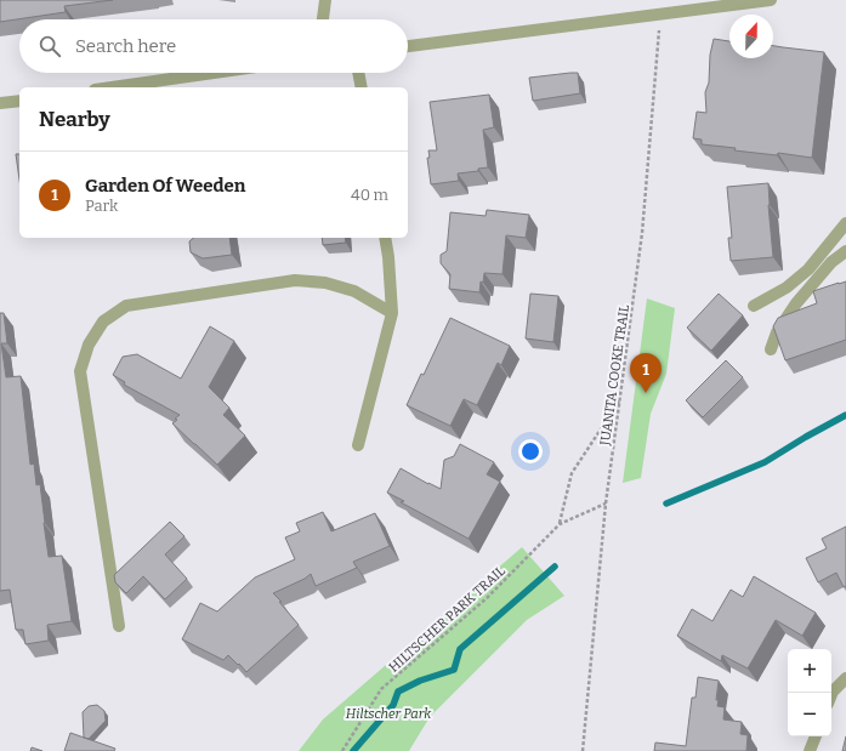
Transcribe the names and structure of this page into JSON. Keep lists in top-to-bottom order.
{
  "streets": {
    "path": ["JUANITA COOKE TRAIL", "HILTSCHER PARK TRAIL"]
  },
  "crossings": [
    ["JUANITA COOKE TRAIL", "HILTSCHER PARK TRAIL"]
  ],
  "parks": ["Hiltscher Park"],
  "north": "top",
  "page": {
    "search": "Search here",
    "heading": "Nearby",
    "list": [
      {
        "mark": "1",
        "name": "Garden Of Weeden",
        "note": "Park",
        "value": "40 m"
      }
    ],
    "pins": "1",
    "map_buttons": ["+", "−"]
  }
}
